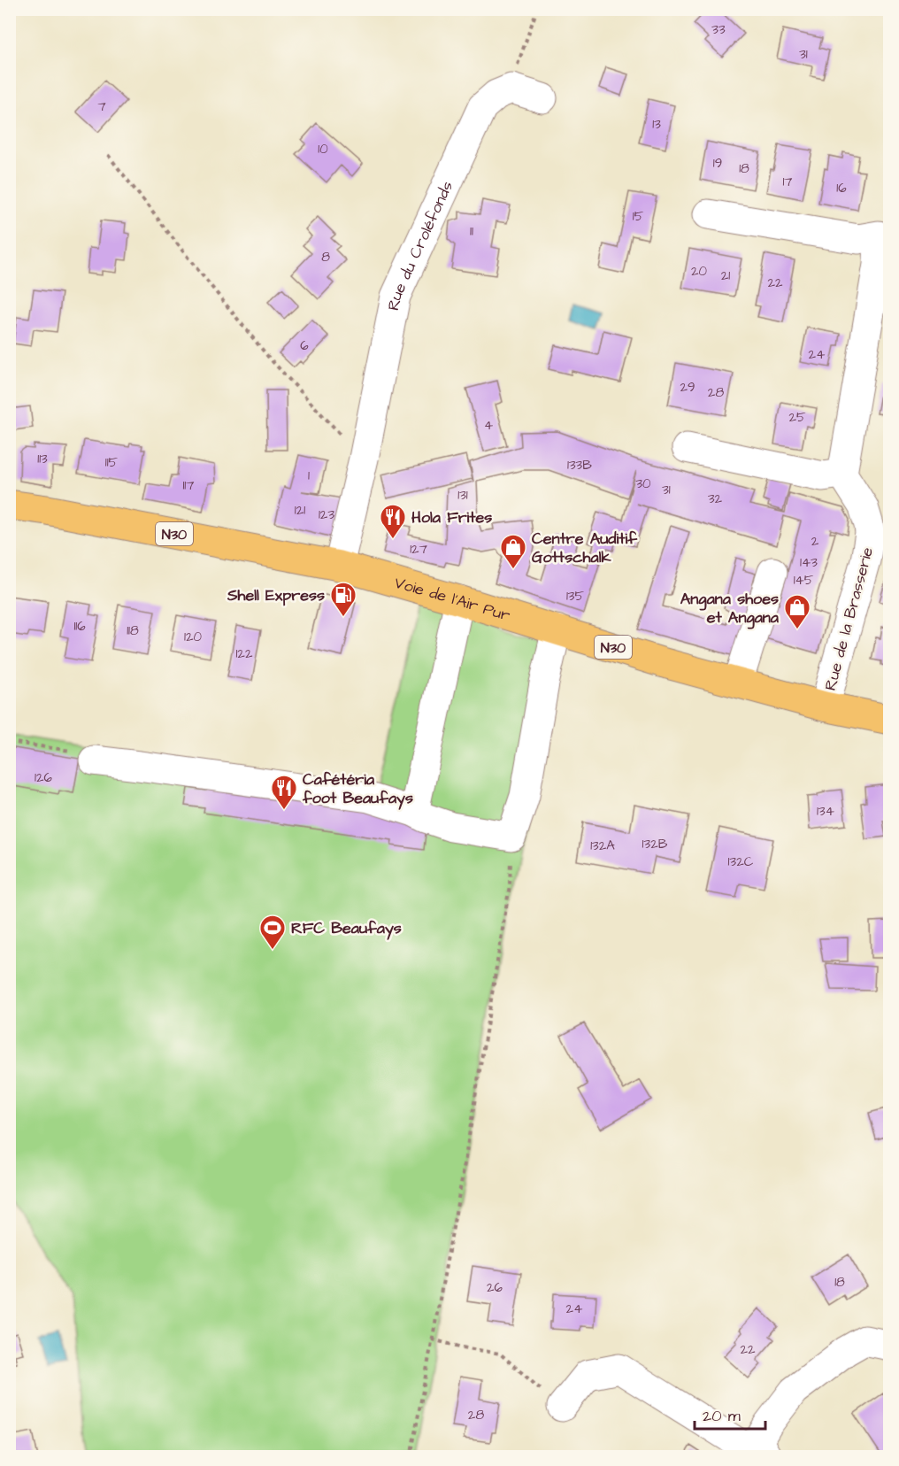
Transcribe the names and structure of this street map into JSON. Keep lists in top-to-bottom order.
{
  "streets": {
    "main road": ["N30", "Voie de l'Air Pur"],
    "street": ["Rue du Croléfonds", "Rue de la Brasserie"]
  },
  "crossings": [
    ["Rue du Croléfonds", "Voie de l'Air Pur"],
    ["Voie de l'Air Pur", "Rue de la Brasserie"]
  ],
  "places": {
    "restaurant": ["Hola Frites", "Cafétéria foot Beaufays"],
    "shop": ["Centre Auditif Gottschalk", "Angana shoes et Angana"],
    "fuel station": ["Shell Express"],
    "sports": ["RFC Beaufays"]
  },
  "house_numbers": [
    "33",
    "31",
    "7",
    "13",
    "10",
    "19",
    "18",
    "17",
    "16",
    "15",
    "11",
    "8",
    "20",
    "21",
    "22",
    "6",
    "24",
    "29",
    "28",
    "25",
    "4",
    "113",
    "115",
    "133B",
    "1",
    "30",
    "117",
    "31",
    "131",
    "32",
    "121",
    "123",
    "2",
    "127",
    "143",
    "145",
    "135",
    "116",
    "118",
    "120",
    "122",
    "126",
    "134",
    "132B",
    "132A",
    "132C",
    "18",
    "26",
    "24",
    "22",
    "28"
  ],
  "scale_bar": "20 m"
}
